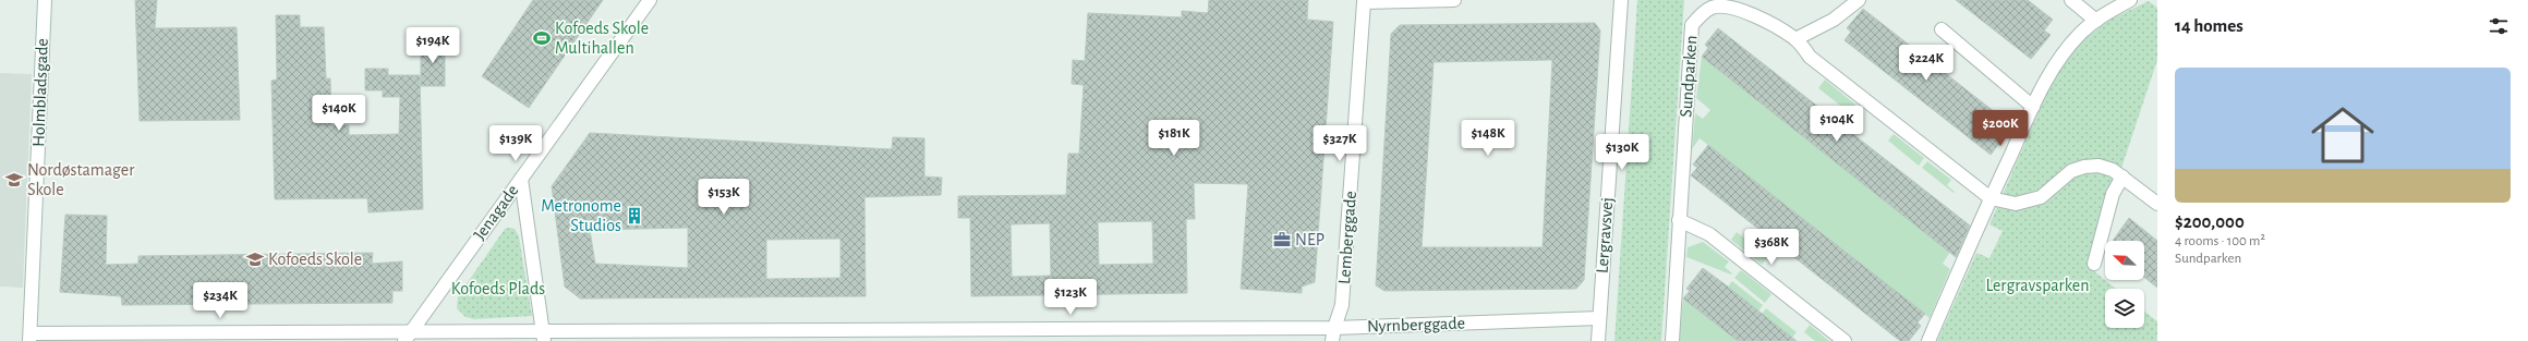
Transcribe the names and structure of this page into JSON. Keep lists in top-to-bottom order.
{
  "streets": {
    "street": [
      "Sundparken",
      "Holmbladsgade",
      "Jenagade",
      "Lergravsvej",
      "Lemberggade",
      "Nyrnberggade"
    ]
  },
  "crossings": [
    ["Holmbladsgade", "Nyrnberggade"],
    ["Jenagade", "Nyrnberggade"],
    ["Lergravsvej", "Nyrnberggade"],
    ["Lemberggade", "Nyrnberggade"]
  ],
  "parks": ["Lergravsparken", "Kofoeds Plads"],
  "places": {
    "sports": ["Kofoeds Skole Multihallen"],
    "school or university": ["Nordøstamager Skole", "Kofoeds Skole"],
    "building": ["Metronome Studios"],
    "office": ["NEP"]
  },
  "north": "top left",
  "page": {
    "heading": "14 homes",
    "price": [
      "$194K",
      "$224K",
      "$140K",
      "$104K",
      "$200K",
      "$181K",
      "$148K",
      "$139K",
      "$327K",
      "$130K",
      "$153K",
      "$368K",
      "$123K",
      "$234K"
    ],
    "list": [
      {
        "name": "$200,000",
        "note": "4 rooms · 100 m² · Sundparken"
      }
    ]
  }
}
